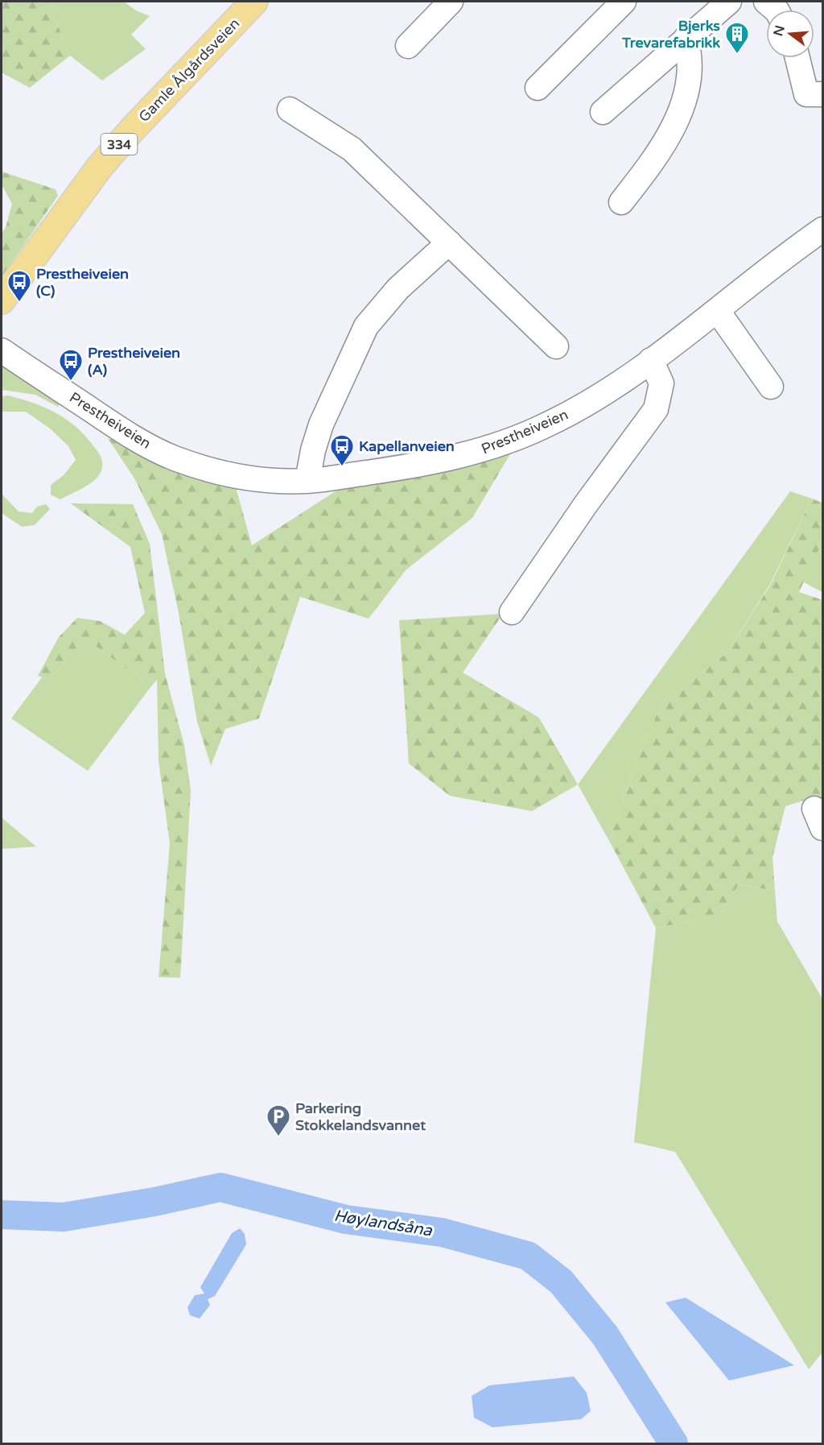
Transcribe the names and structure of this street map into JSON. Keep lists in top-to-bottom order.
{
  "streets": {
    "main road": ["Gamle Ålgårdsveien", "334"],
    "street": ["Prestheiveien"]
  },
  "water": ["Høylandsåna"],
  "places": {
    "building": ["Bjerks Trevarefabrikk"],
    "bus stop": ["Prestheiveien (C)", "Prestheiveien (A)", "Kapellanveien"],
    "parking": ["Parkering Stokkelandsvannet"]
  },
  "north": "left"
}
